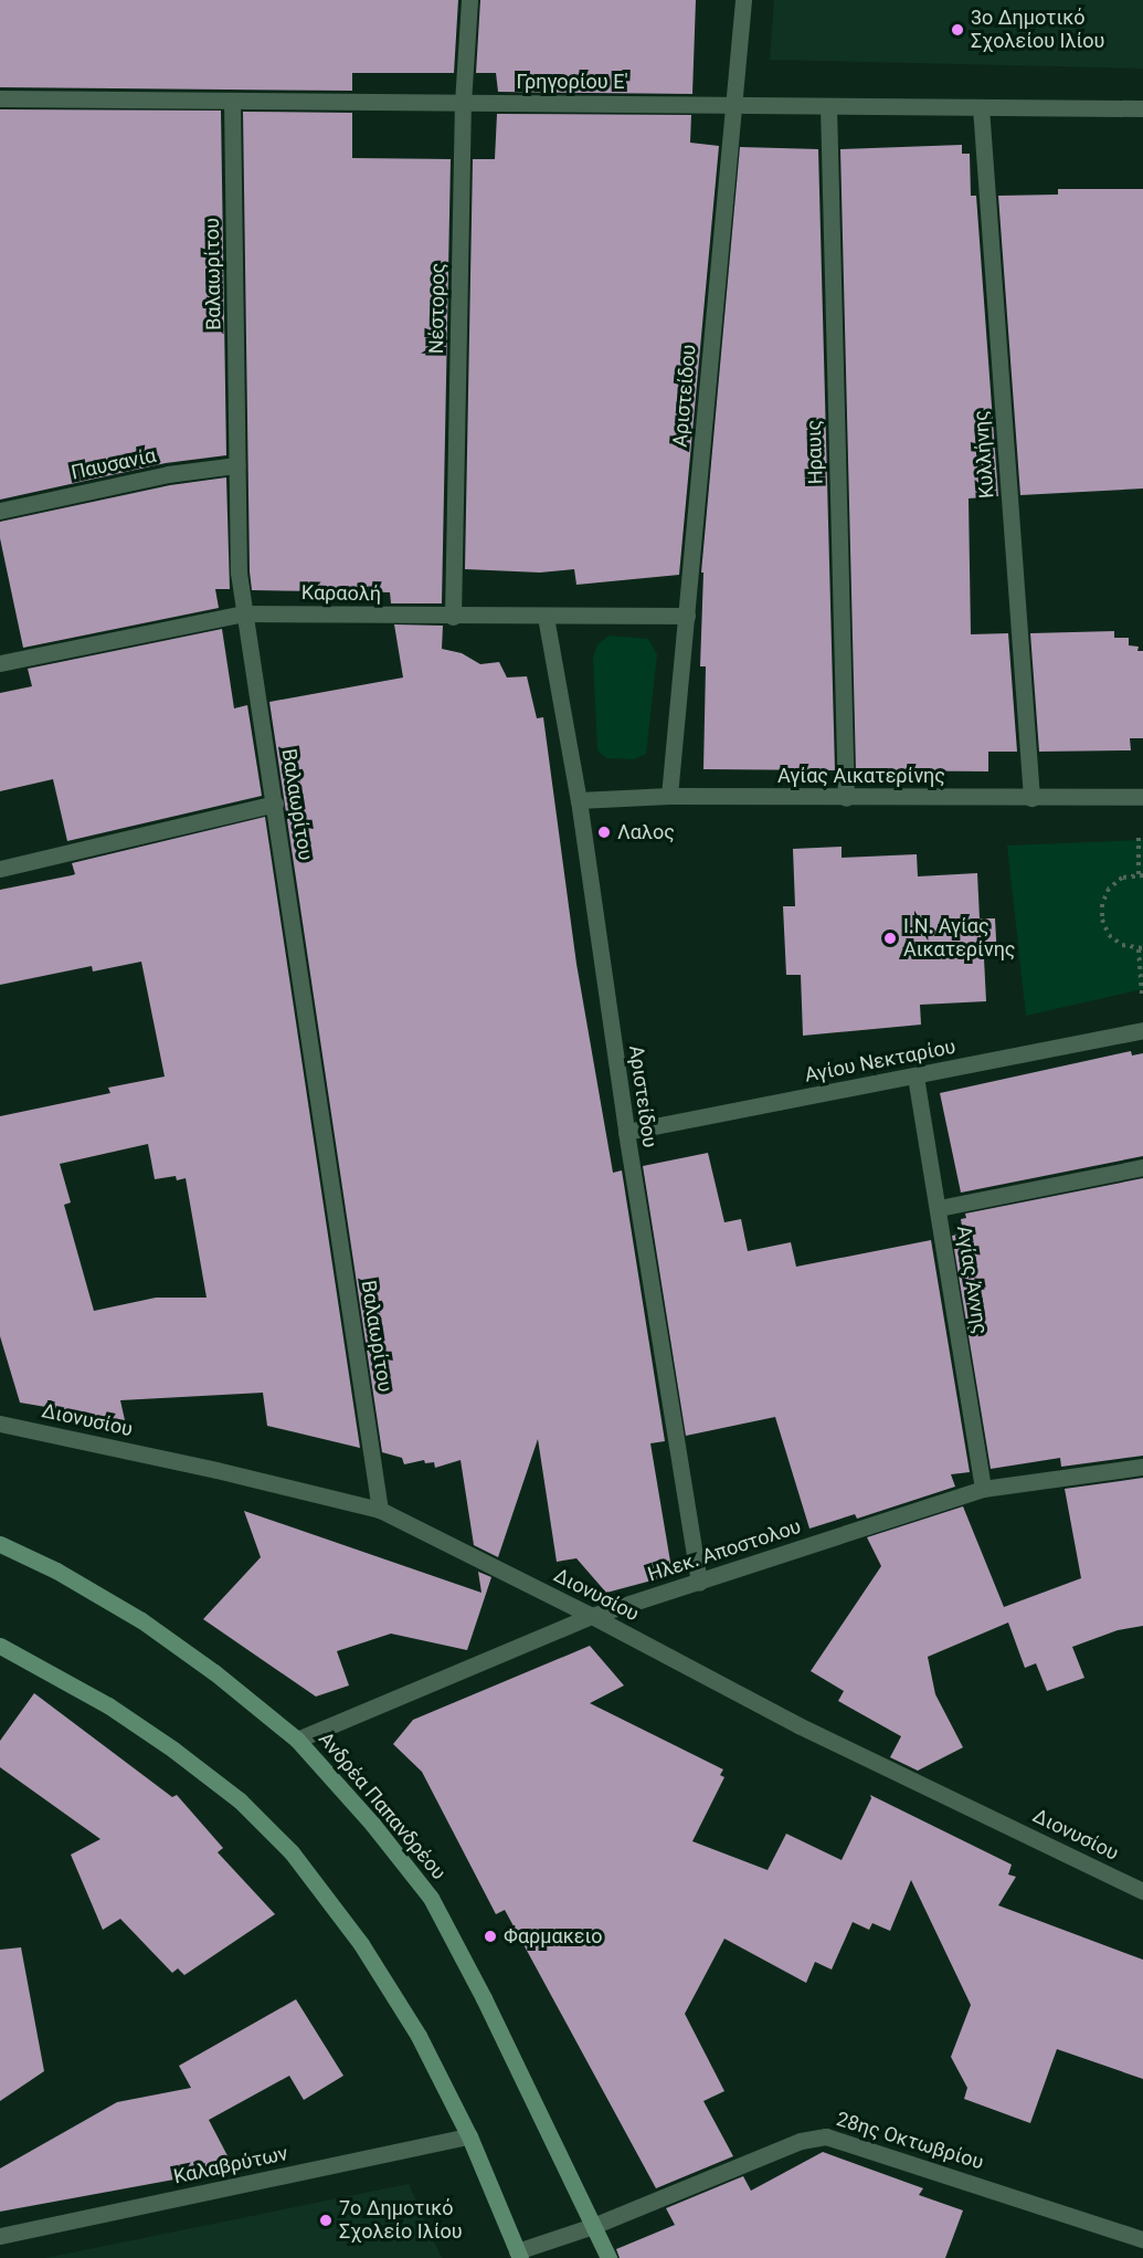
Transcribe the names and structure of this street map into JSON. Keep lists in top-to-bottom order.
{
  "streets": {
    "main road": ["Ανδρέα Παπανδρέου"],
    "street": [
      "Γρηγορίου Ε'",
      "Βαλαωρίτου",
      "Νέστορος",
      "Αριστείδου",
      "Ηραυις",
      "Κυλλήνης",
      "Παυσανία",
      "Καραολή",
      "Αγίας Αικατερίνης",
      "Αγίου Νεκταρίου",
      "Αγίας Άννης",
      "Διονυσίου",
      "Ηλεκ. Αποστολου",
      "28ης Οκτωβρίου",
      "Καλαβρύτων"
    ]
  },
  "crossings": [
    ["Γρηγορίου Ε'", "Βαλαωρίτου"],
    ["Γρηγορίου Ε'", "Νέστορος"],
    ["Γρηγορίου Ε'", "Αριστείδου"],
    ["Γρηγορίου Ε'", "Ηραυις"],
    ["Γρηγορίου Ε'", "Κυλλήνης"],
    ["Βαλαωρίτου", "Παυσανία"],
    ["Βαλαωρίτου", "Καραολή"],
    ["Βαλαωρίτου", "Διονυσίου"],
    ["Νέστορος", "Καραολή"],
    ["Αριστείδου", "Καραολή"],
    ["Αριστείδου", "Αγίας Αικατερίνης"],
    ["Αριστείδου", "Αγίου Νεκταρίου"],
    ["Αριστείδου", "Ηλεκ. Αποστολου"],
    ["Ηραυις", "Αγίας Αικατερίνης"],
    ["Κυλλήνης", "Αγίας Αικατερίνης"],
    ["Αγίου Νεκταρίου", "Αγίας Άννης"],
    ["Αγίας Άννης", "Ηλεκ. Αποστολου"],
    ["Διονυσίου", "Ηλεκ. Αποστολου"],
    ["Ηλεκ. Αποστολου", "Ανδρέα Παπανδρέου"],
    ["Ανδρέα Παπανδρέου", "28ης Οκτωβρίου"]
  ],
  "places": [
    "3ο Δημοτικό Σχολείου Ιλίου",
    "Λαλος",
    "Ι.Ν. Αγίας Αικατερίνης",
    "Φαρμακειο",
    "7ο Δημοτικό Σχολείο Ιλίου"
  ]
}
